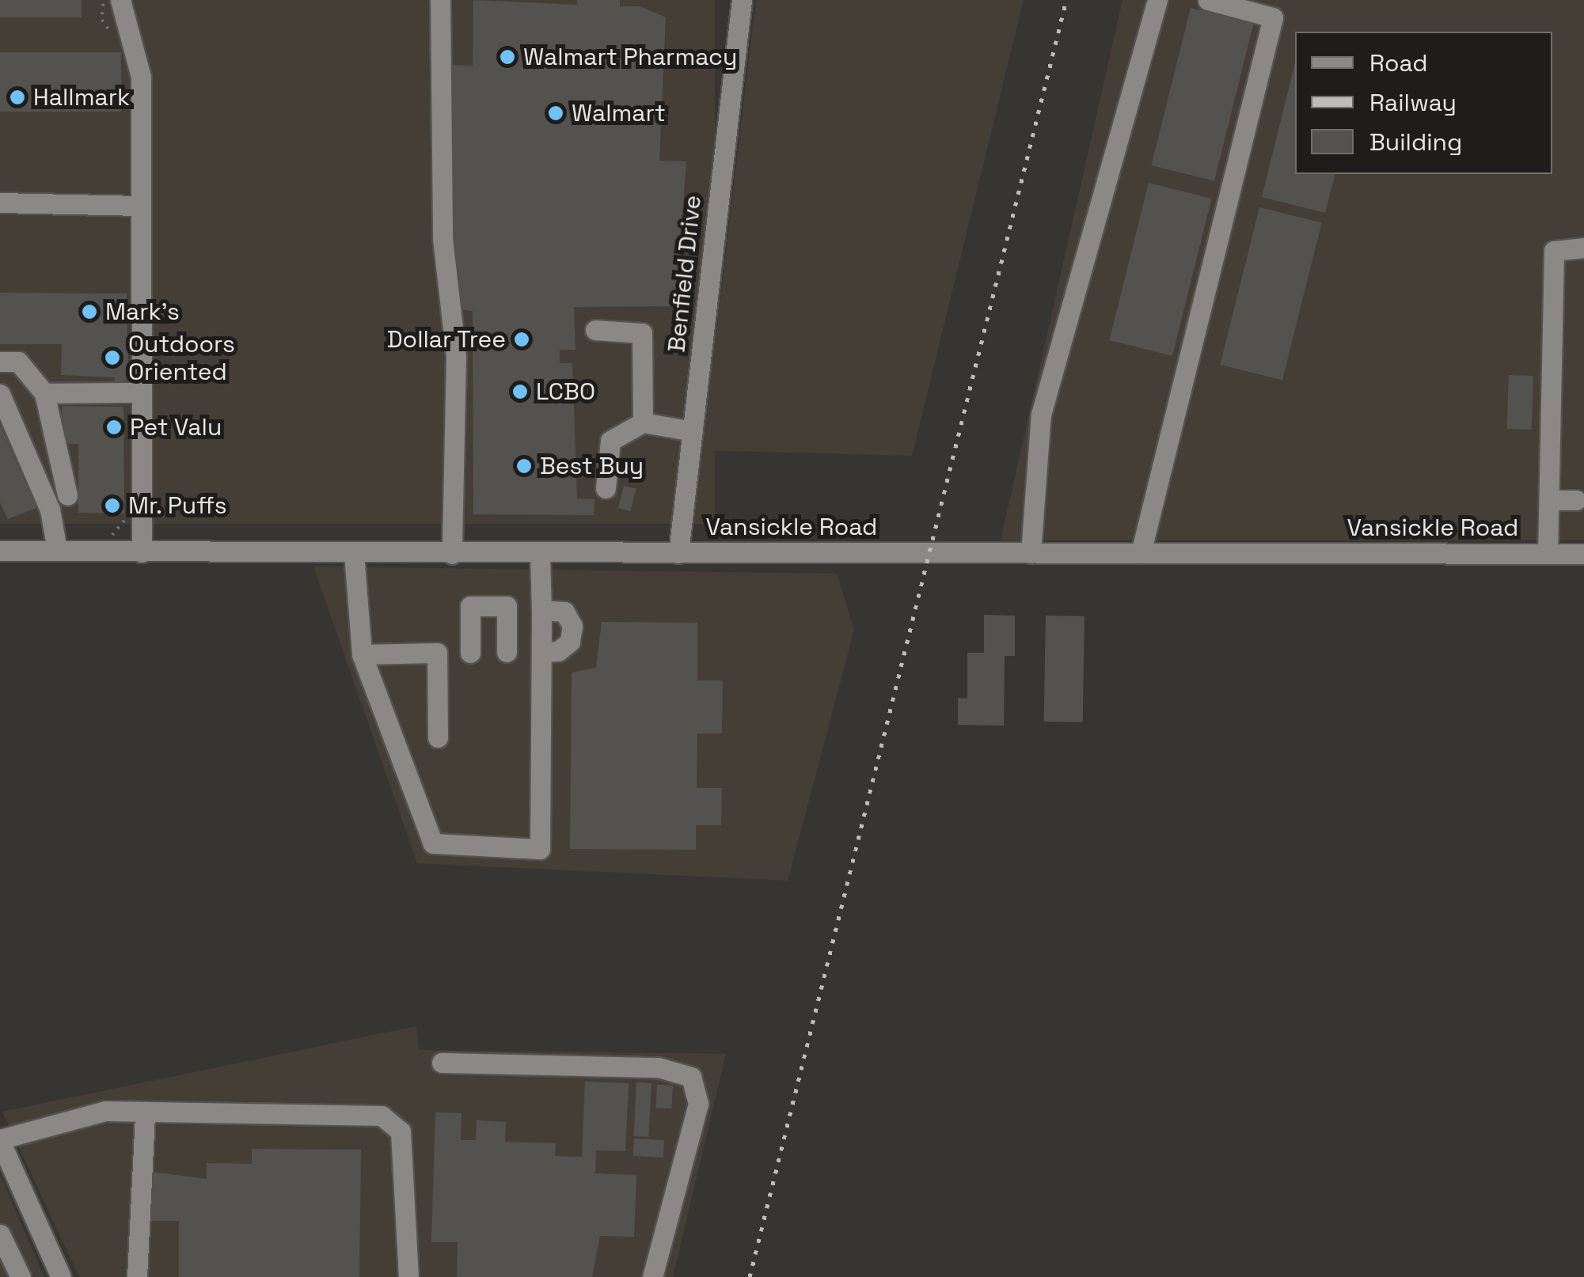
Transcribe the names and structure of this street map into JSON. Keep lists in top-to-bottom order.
{
  "streets": {
    "street": ["Benfield Drive", "Vansickle Road"]
  },
  "crossings": [
    ["Benfield Drive", "Vansickle Road"]
  ],
  "places": [
    "Walmart Pharmacy",
    "Hallmark",
    "Walmart",
    "Mark's",
    "Dollar Tree",
    "Outdoors Oriented",
    "LCBO",
    "Pet Valu",
    "Best Buy",
    "Mr. Puffs"
  ],
  "legend": ["Road", "Railway", "Building"]
}
